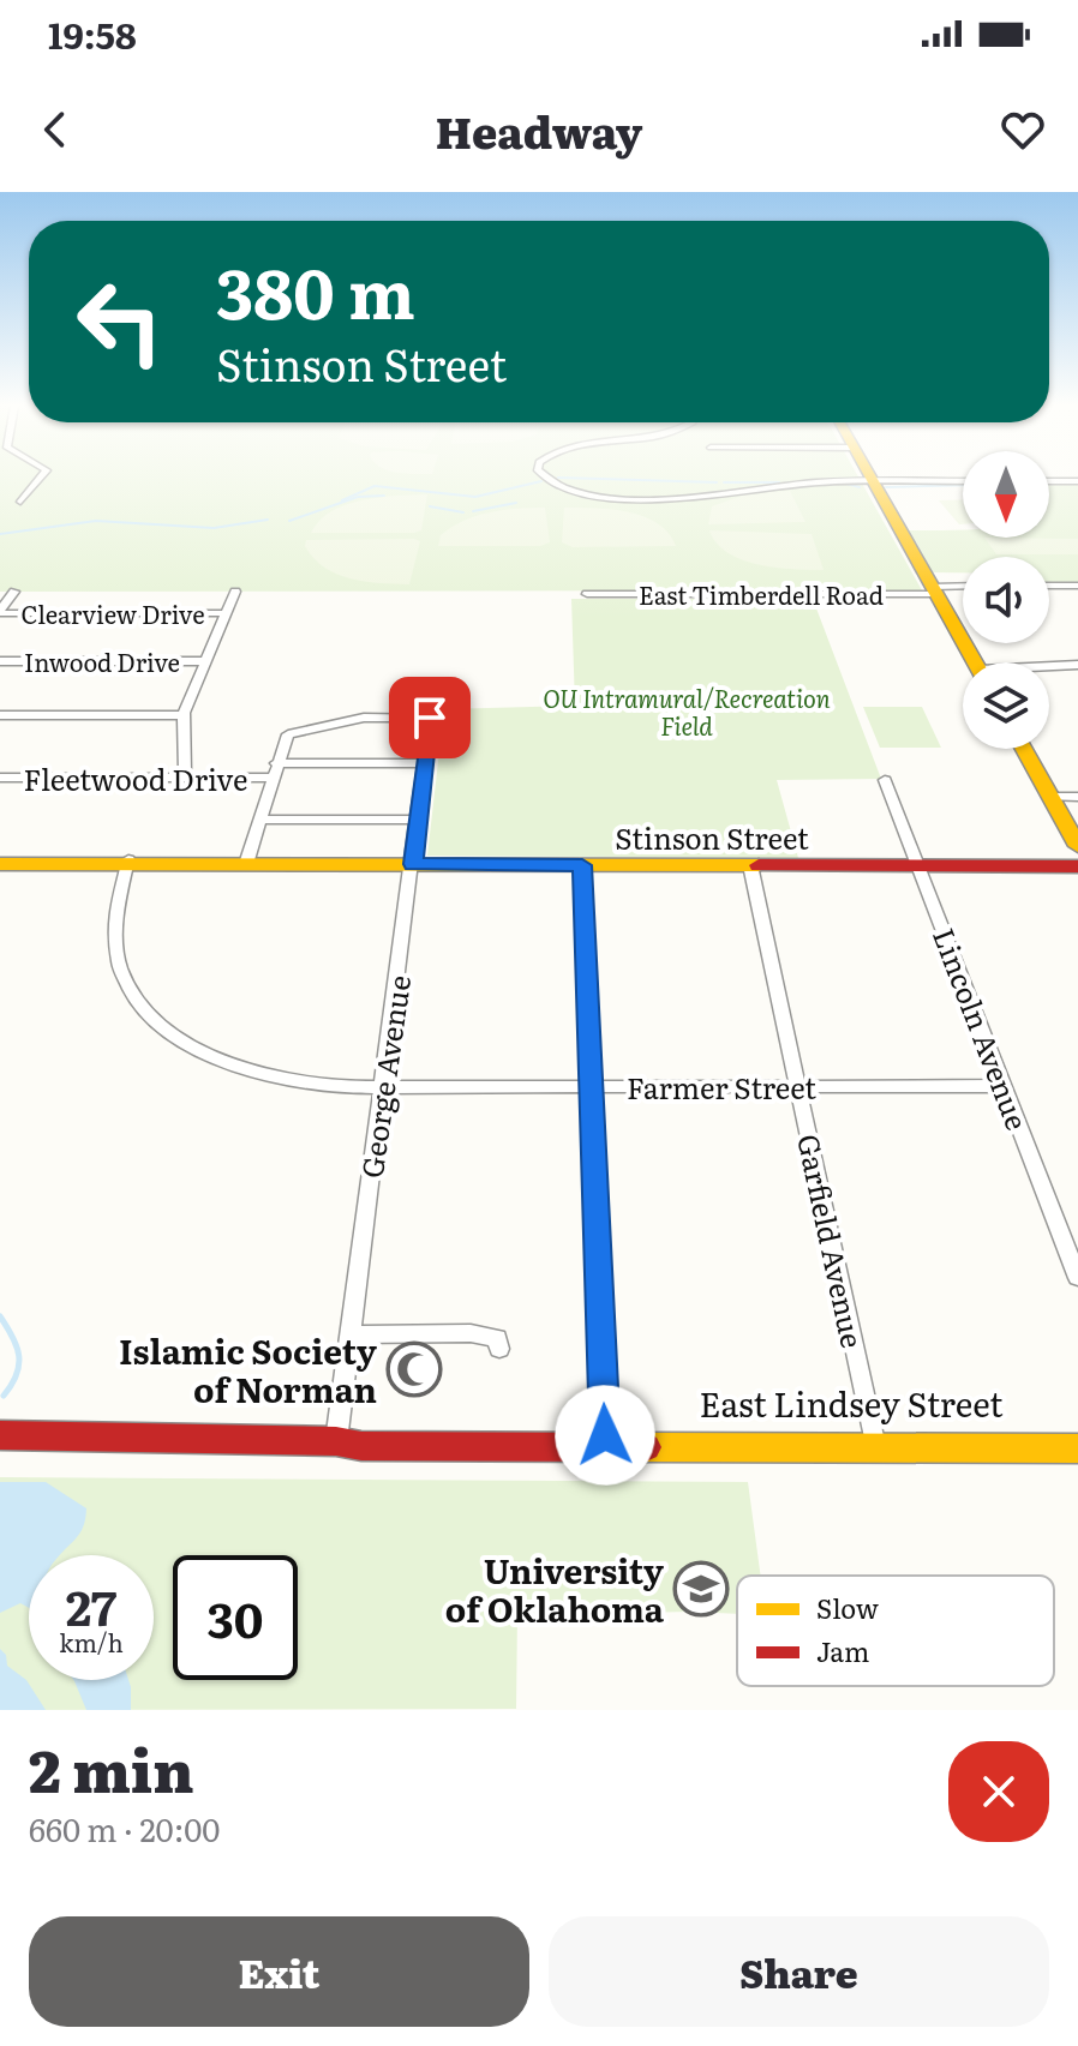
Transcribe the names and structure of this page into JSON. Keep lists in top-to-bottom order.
{
  "streets": {
    "street": [
      "East Timberdell Road",
      "Clearview Drive",
      "Inwood Drive",
      "Fleetwood Drive",
      "Stinson Street",
      "Lincoln Avenue",
      "George Avenue",
      "Farmer Street",
      "Garfield Avenue",
      "East Lindsey Street"
    ]
  },
  "crossings": [
    ["Stinson Street", "Lincoln Avenue"],
    ["Stinson Street", "George Avenue"],
    ["Stinson Street", "Farmer Street"],
    ["Stinson Street", "Garfield Avenue"],
    ["Lincoln Avenue", "Farmer Street"],
    ["George Avenue", "Farmer Street"],
    ["George Avenue", "East Lindsey Street"],
    ["Farmer Street", "Garfield Avenue"],
    ["Garfield Avenue", "East Lindsey Street"]
  ],
  "parks": ["OU Intramural/Recreation Field"],
  "places": {
    "mosque": ["Islamic Society of Norman"],
    "school or university": ["University of Oklahoma"]
  },
  "legend": ["Slow", "Jam"],
  "north": "bottom",
  "page": {
    "status": "19:58",
    "header": "Headway",
    "turn": ["380 m", "Stinson Street"],
    "speed": "27 km/h",
    "limit": "30",
    "heading": ["2 min", "660 m · 20:00"],
    "buttons": ["Exit", "Share"]
  }
}
